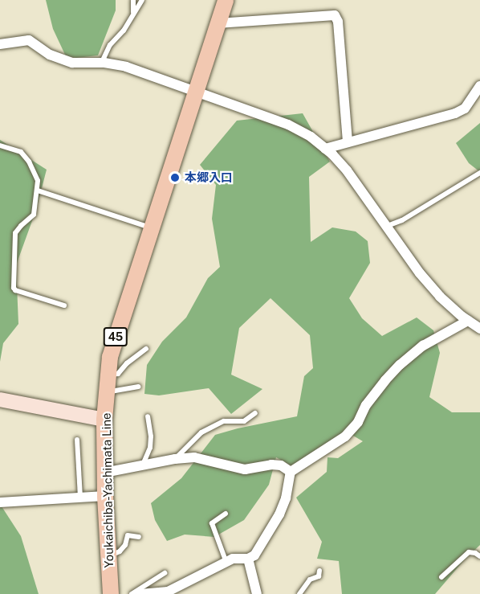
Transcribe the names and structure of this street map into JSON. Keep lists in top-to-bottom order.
{
  "streets": {
    "main road": ["45", "Youkaichiba-Yachimata Line"]
  },
  "places": ["本郷入口"]
}
